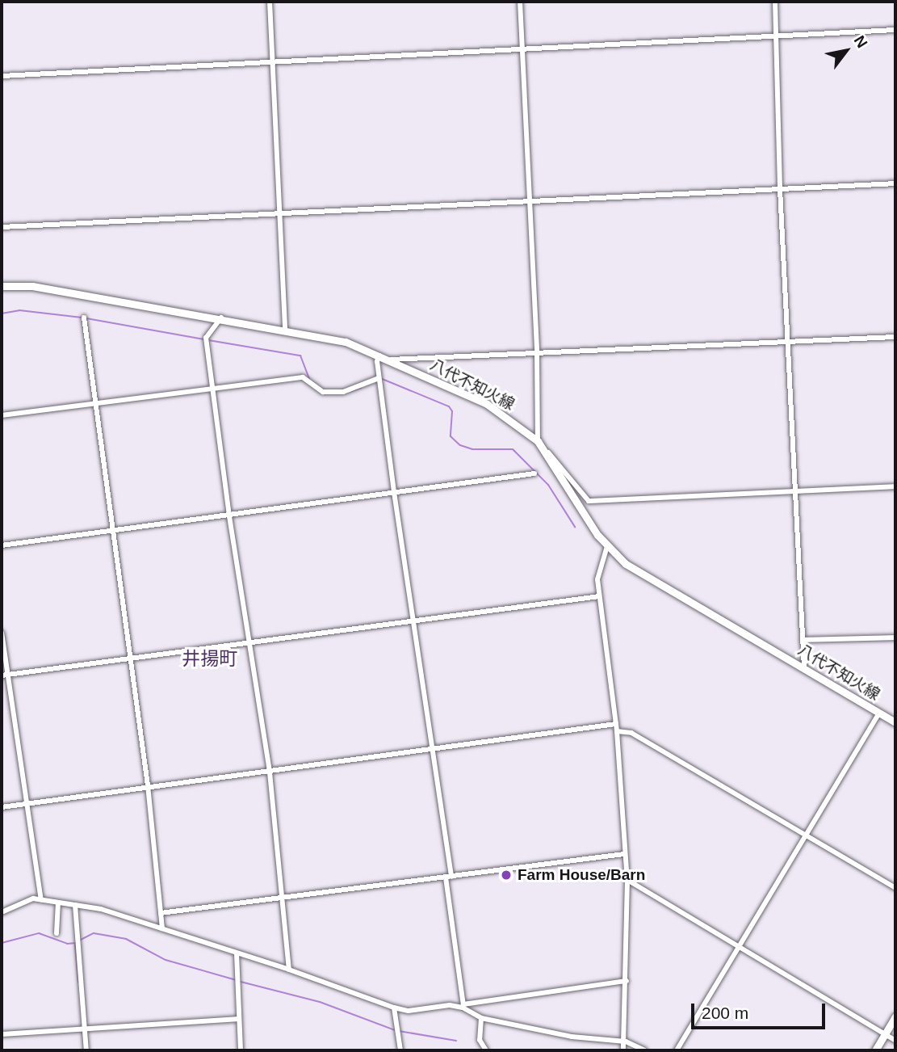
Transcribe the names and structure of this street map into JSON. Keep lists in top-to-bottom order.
{
  "streets": {
    "main road": ["八代不知火線"]
  },
  "districts": ["井揚町"],
  "places": ["Farm House/Barn"],
  "scale_bar": "200 m",
  "north": "top right"
}
